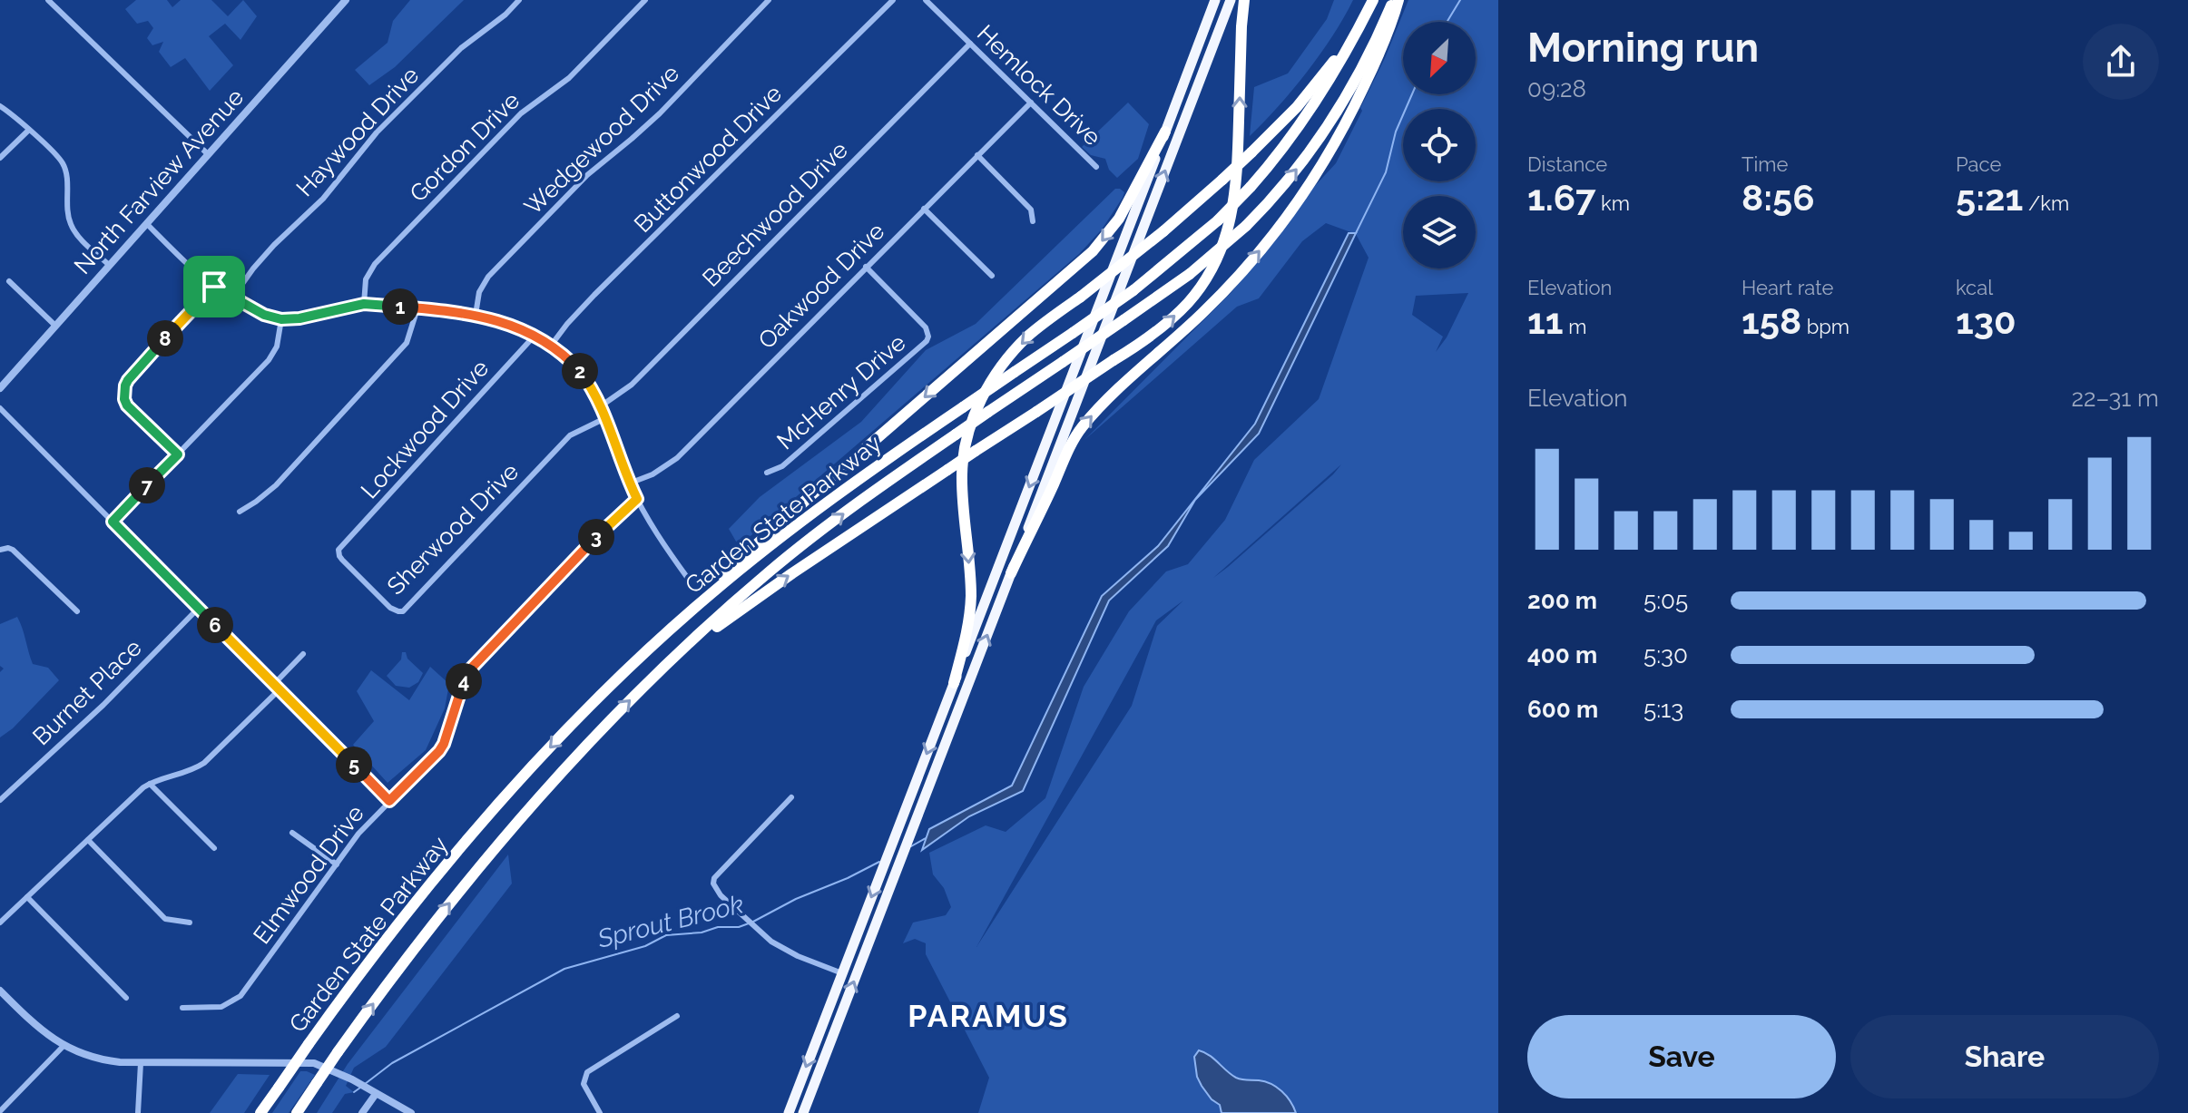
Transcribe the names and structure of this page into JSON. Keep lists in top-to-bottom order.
{
  "streets": {
    "highway": ["Garden State Parkway"],
    "street": [
      "Hemlock Drive",
      "Haywood Drive",
      "Wedgewood Drive",
      "Gordon Drive",
      "Buttonwood Drive",
      "North Farview Avenue",
      "Beechwood Drive",
      "Oakwood Drive",
      "McHenry Drive",
      "Lockwood Drive",
      "Sherwood Drive",
      "Burnet Place",
      "Elmwood Drive"
    ]
  },
  "crossings": [
    ["Hemlock Drive", "Beechwood Drive"],
    ["Hemlock Drive", "Oakwood Drive"],
    ["Oakwood Drive", "McHenry Drive"],
    ["Lockwood Drive", "Sherwood Drive"]
  ],
  "districts": ["PARAMUS"],
  "water": ["Sprout Brook"],
  "north": "bottom left",
  "page": {
    "heading": ["Morning run", "09:28"],
    "stats": [
      ["Distance", "1.67 km"],
      ["Time", "8:56"],
      ["Pace", "5:21 /km"],
      ["Elevation", "11 m"],
      ["Heart rate", "158 bpm"],
      ["kcal", "130"]
    ],
    "pins": [
      "1",
      "8",
      "2",
      "7",
      "3",
      "6",
      "4",
      "5"
    ],
    "chart": ["Elevation", "22–31 m"],
    "list": [
      {
        "name": "200 m",
        "note": "5:05"
      },
      {
        "name": "400 m",
        "note": "5:30"
      },
      {
        "name": "600 m",
        "note": "5:13"
      }
    ],
    "buttons": ["Save", "Share"]
  }
}
